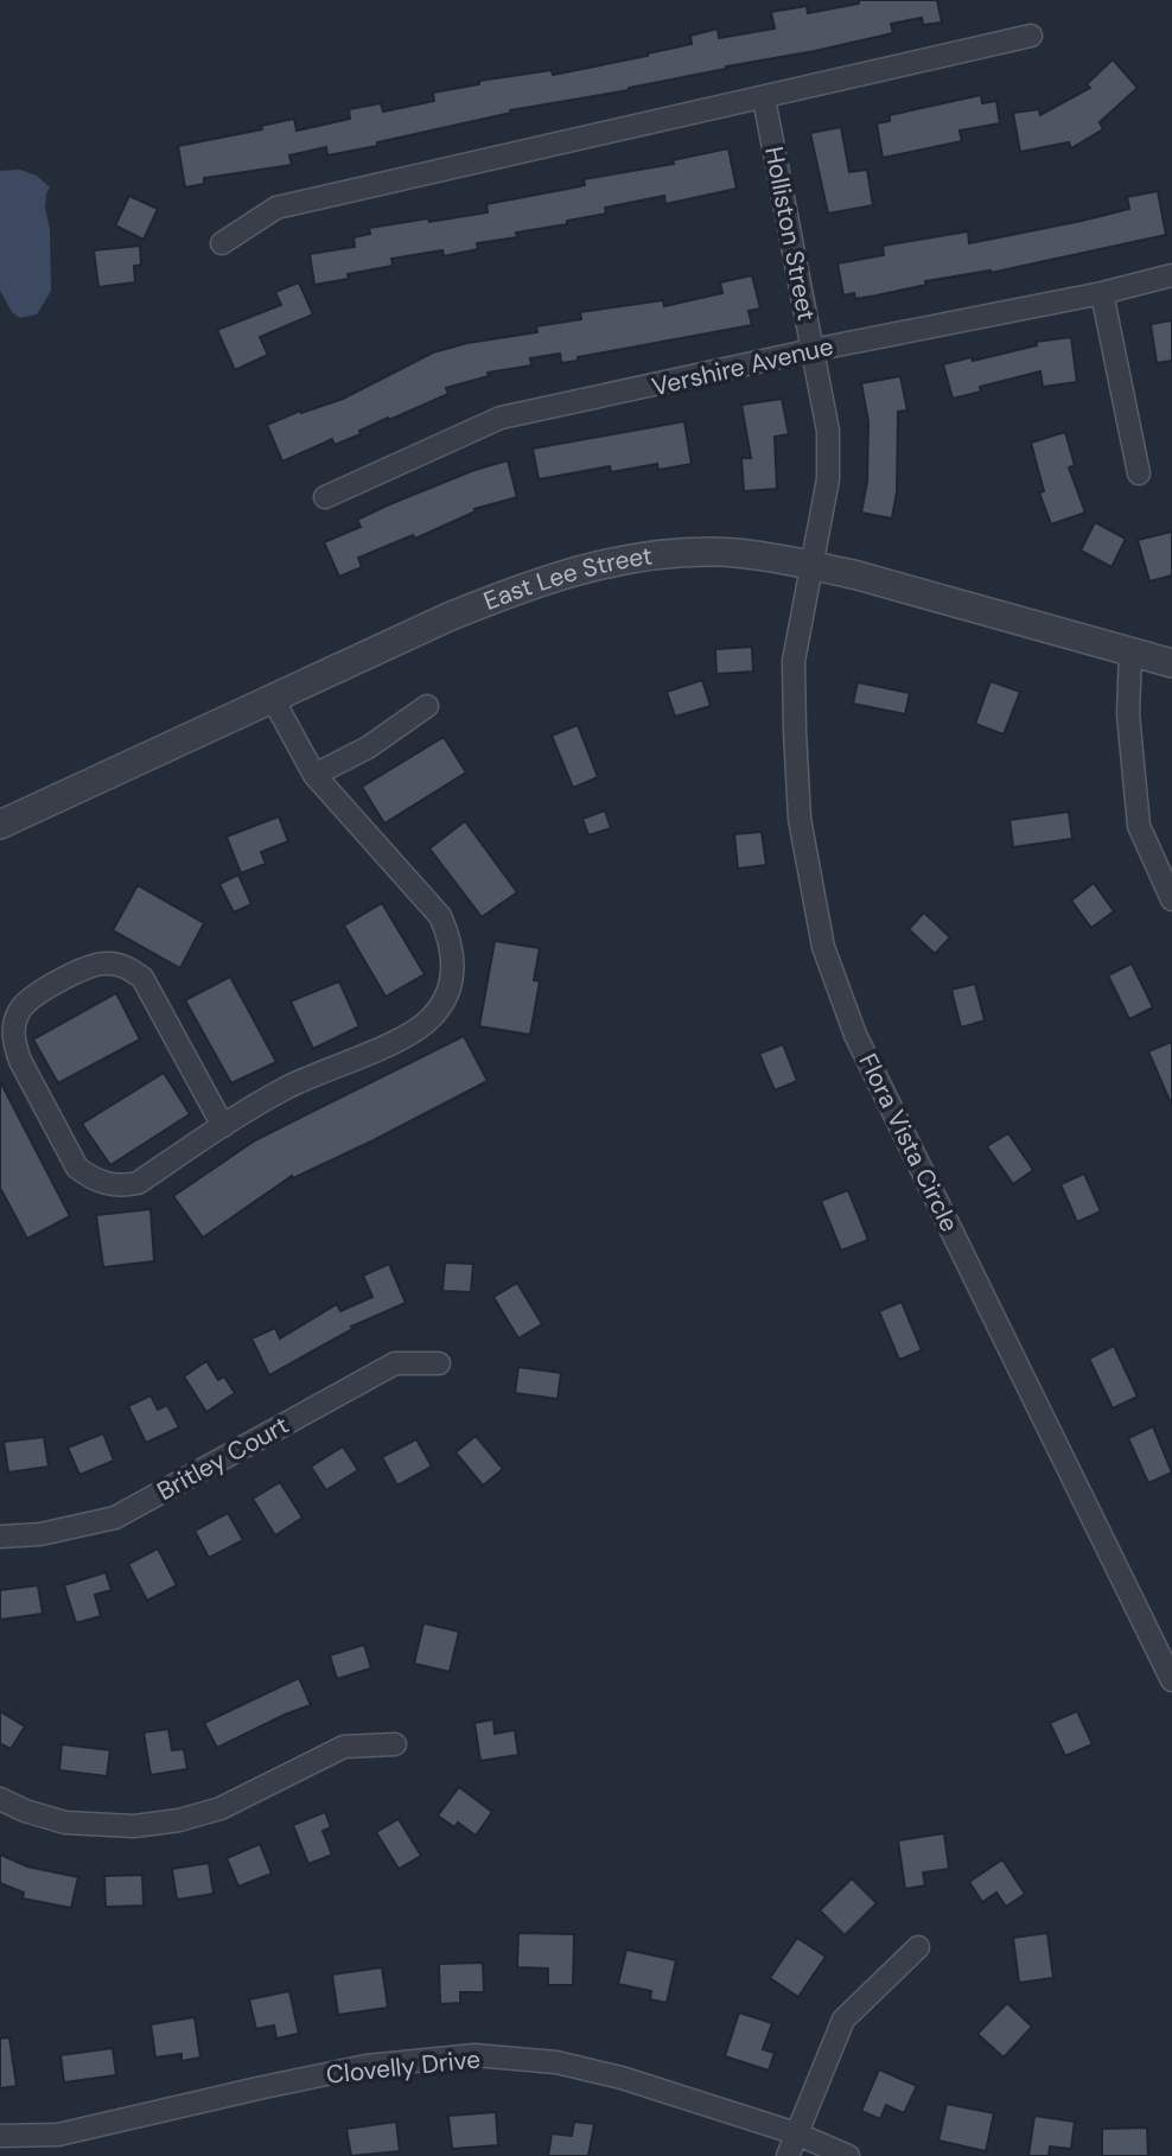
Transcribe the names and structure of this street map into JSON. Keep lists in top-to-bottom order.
{
  "streets": {
    "street": [
      "Holliston Street",
      "Vershire Avenue",
      "East Lee Street",
      "Flora Vista Circle",
      "Britley Court",
      "Clovelly Drive"
    ]
  },
  "crossings": [
    ["Holliston Street", "Vershire Avenue"],
    ["Holliston Street", "East Lee Street"],
    ["Holliston Street", "Flora Vista Circle"],
    ["East Lee Street", "Flora Vista Circle"]
  ]
}
